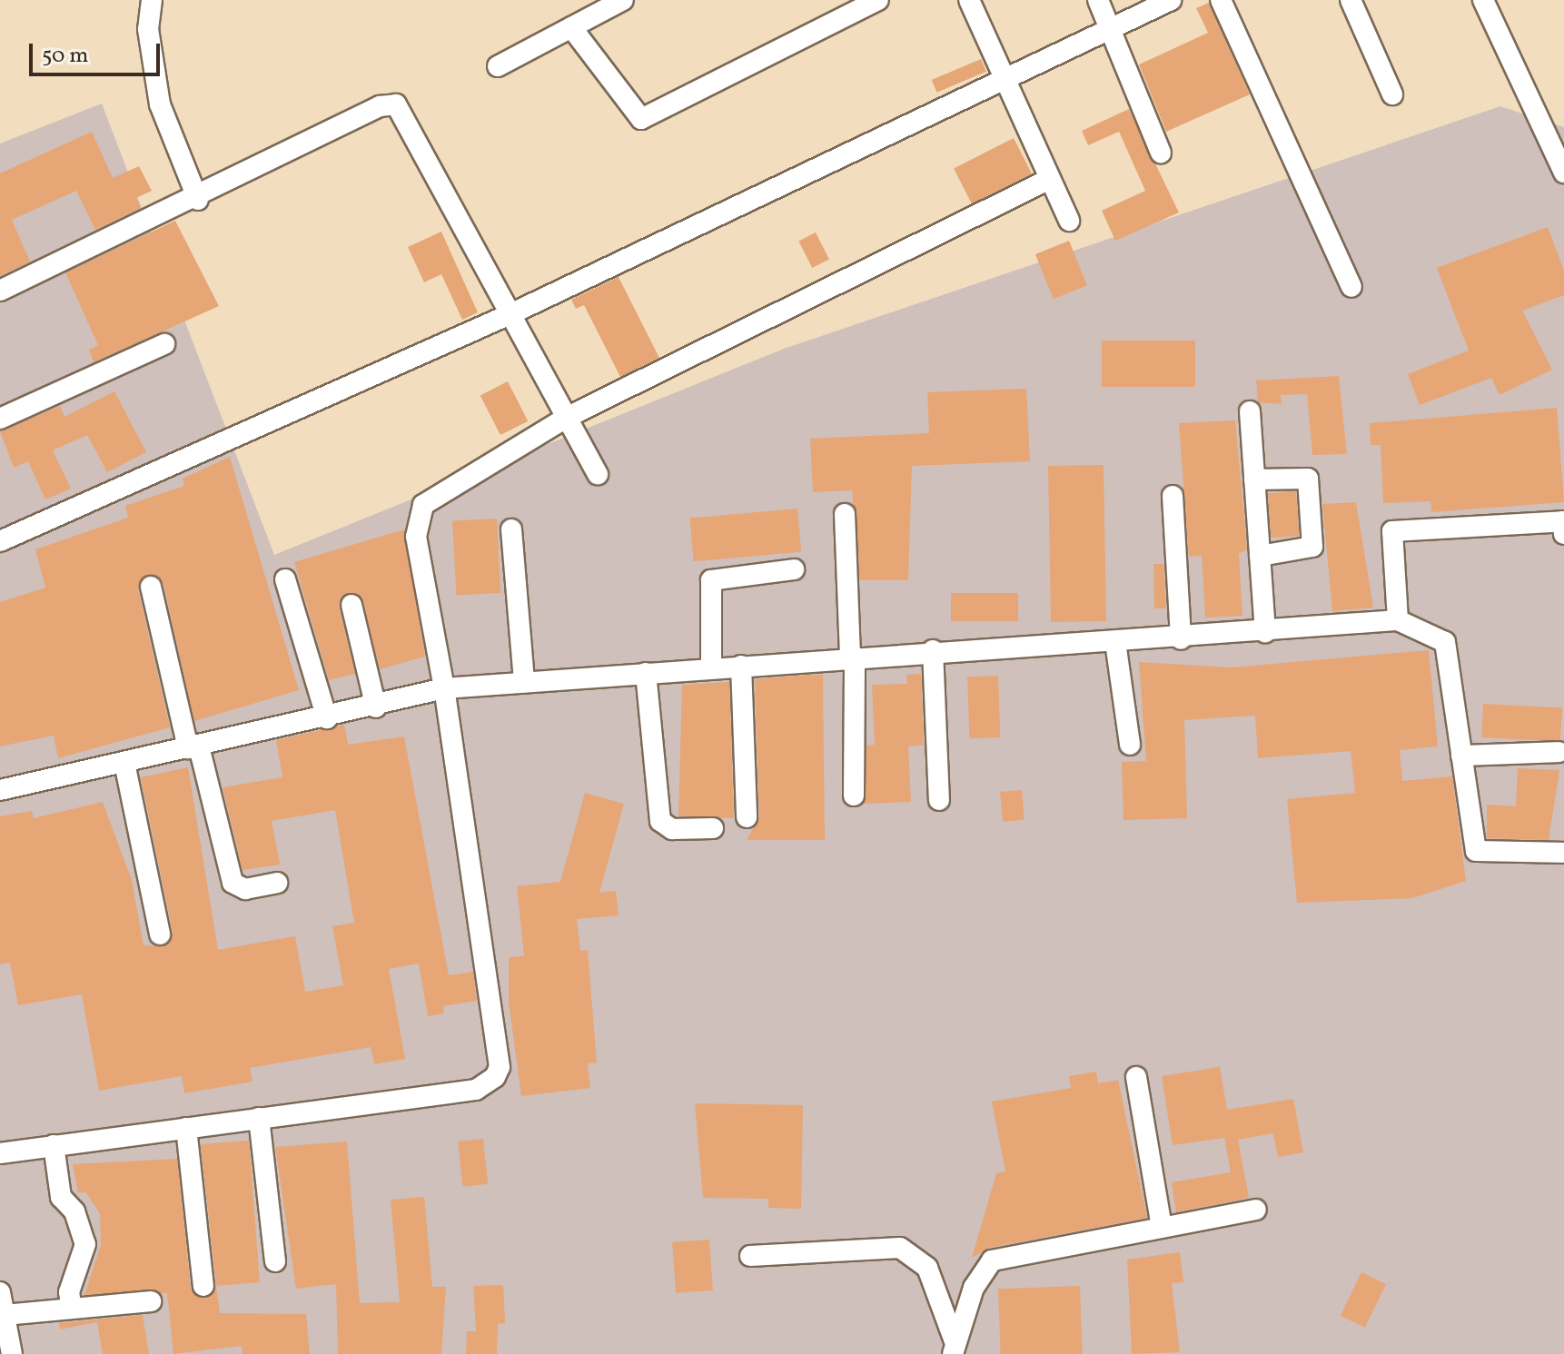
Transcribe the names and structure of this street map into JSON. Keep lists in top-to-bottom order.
{
  "scale_bar": "50 m"
}
